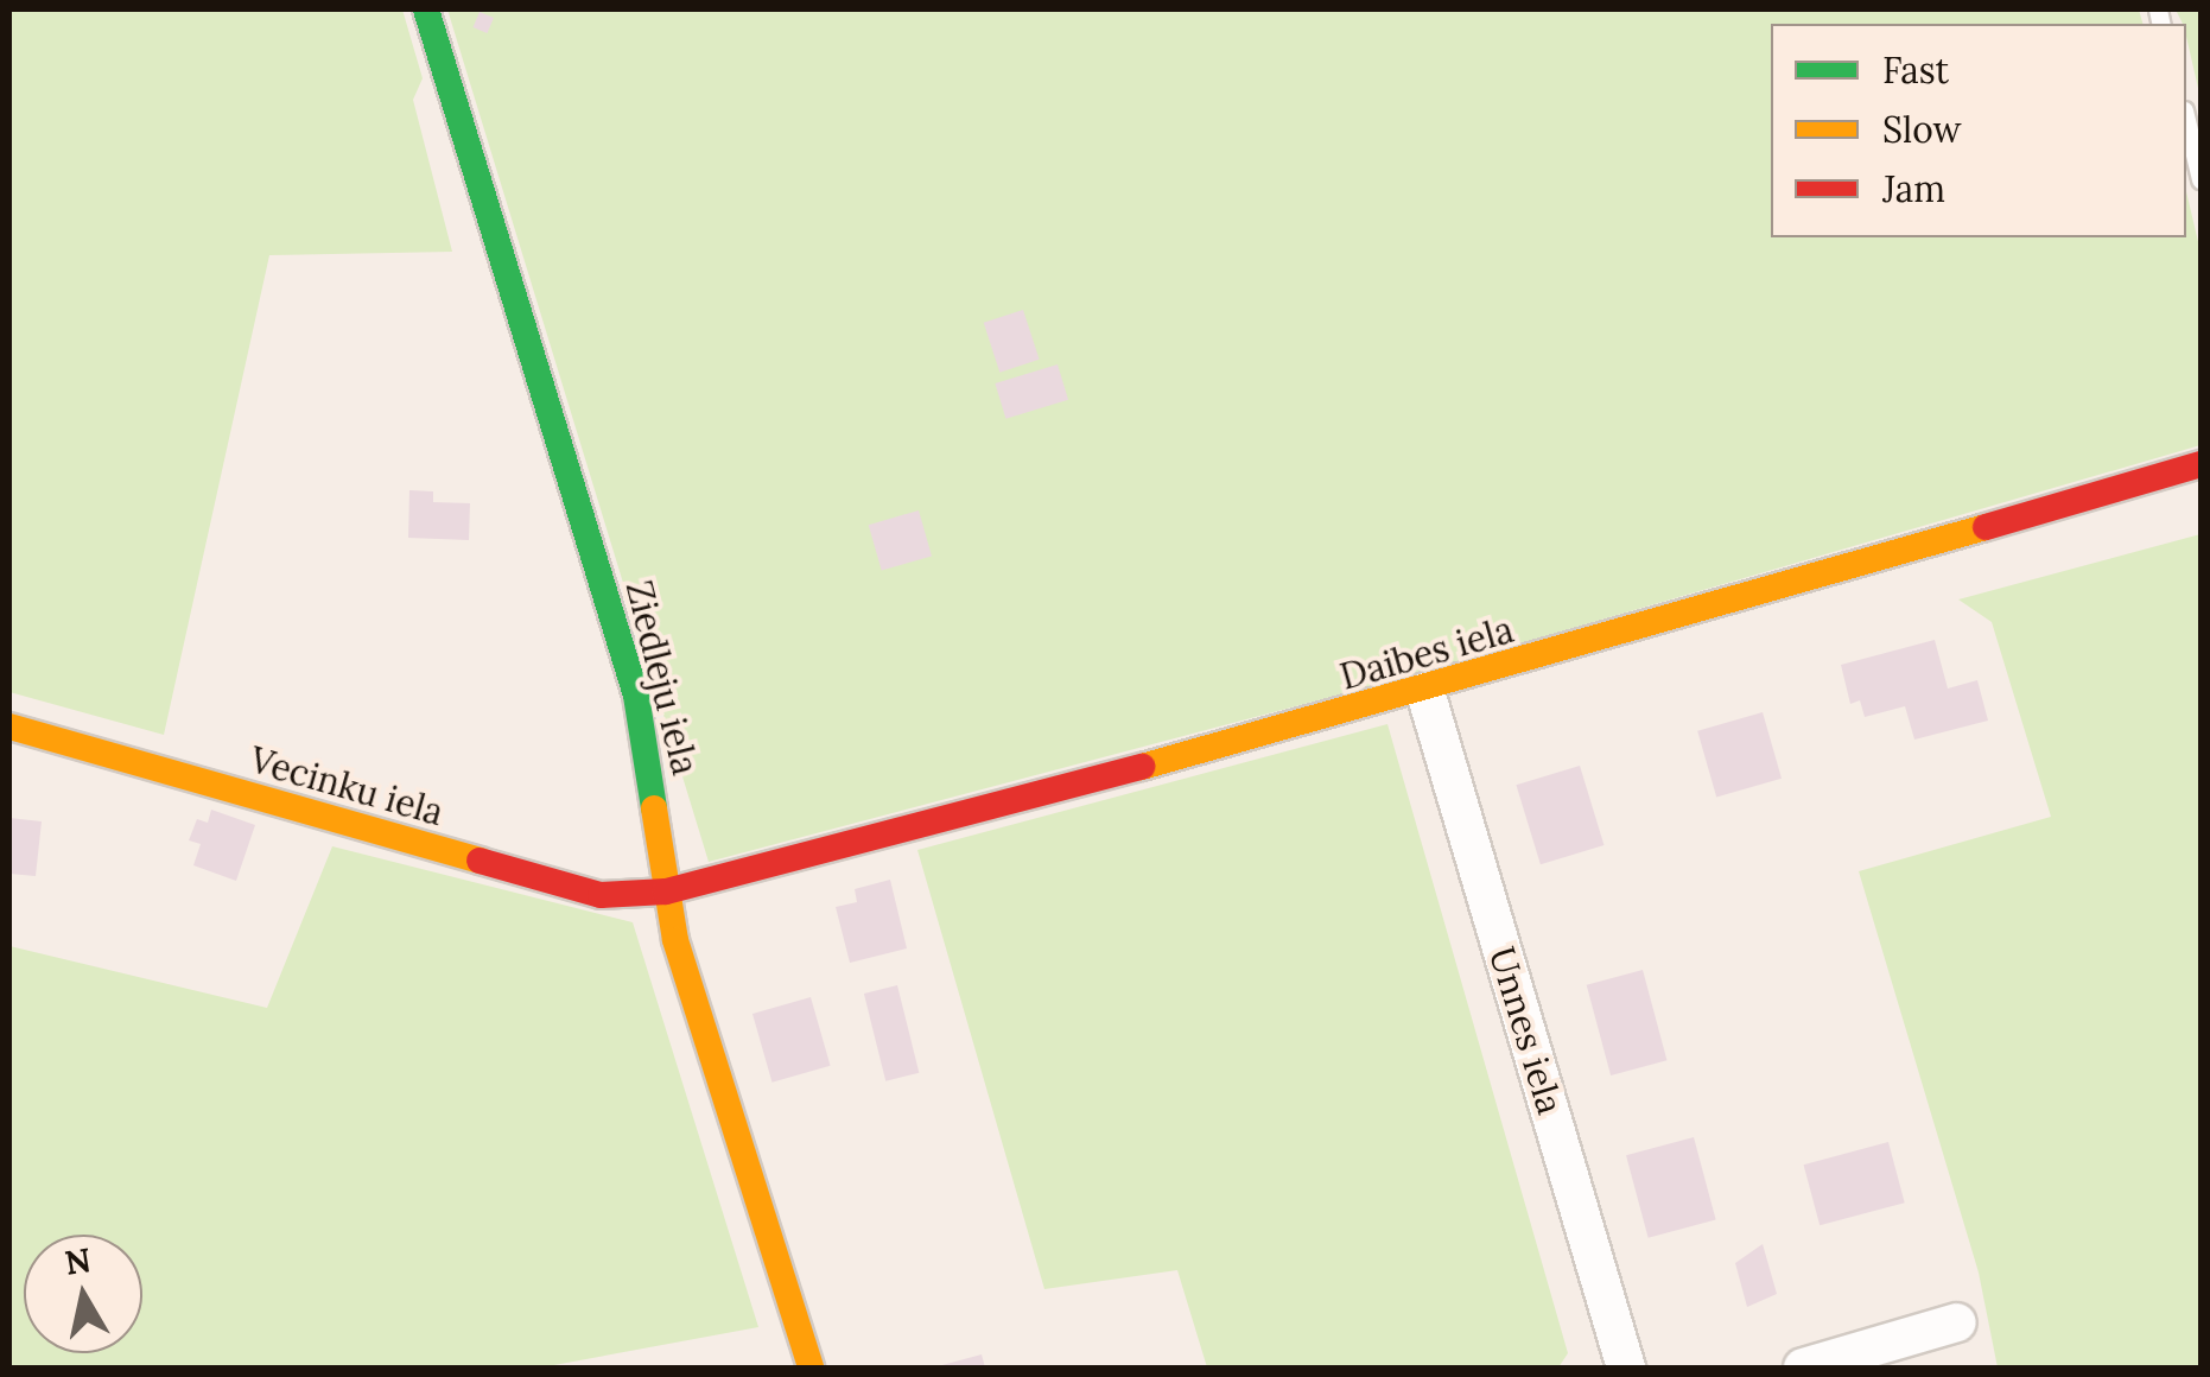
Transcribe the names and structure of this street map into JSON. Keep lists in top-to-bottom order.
{
  "streets": {
    "street": [
      "Daibes iela",
      "Ziedleju iela",
      "Vecinku iela",
      "Unnes iela"
    ]
  },
  "crossings": [
    ["Daibes iela", "Ziedleju iela"],
    ["Daibes iela", "Vecinku iela"],
    ["Daibes iela", "Unnes iela"],
    ["Ziedleju iela", "Vecinku iela"]
  ],
  "legend": ["Fast", "Slow", "Jam"],
  "north": "top"
}
